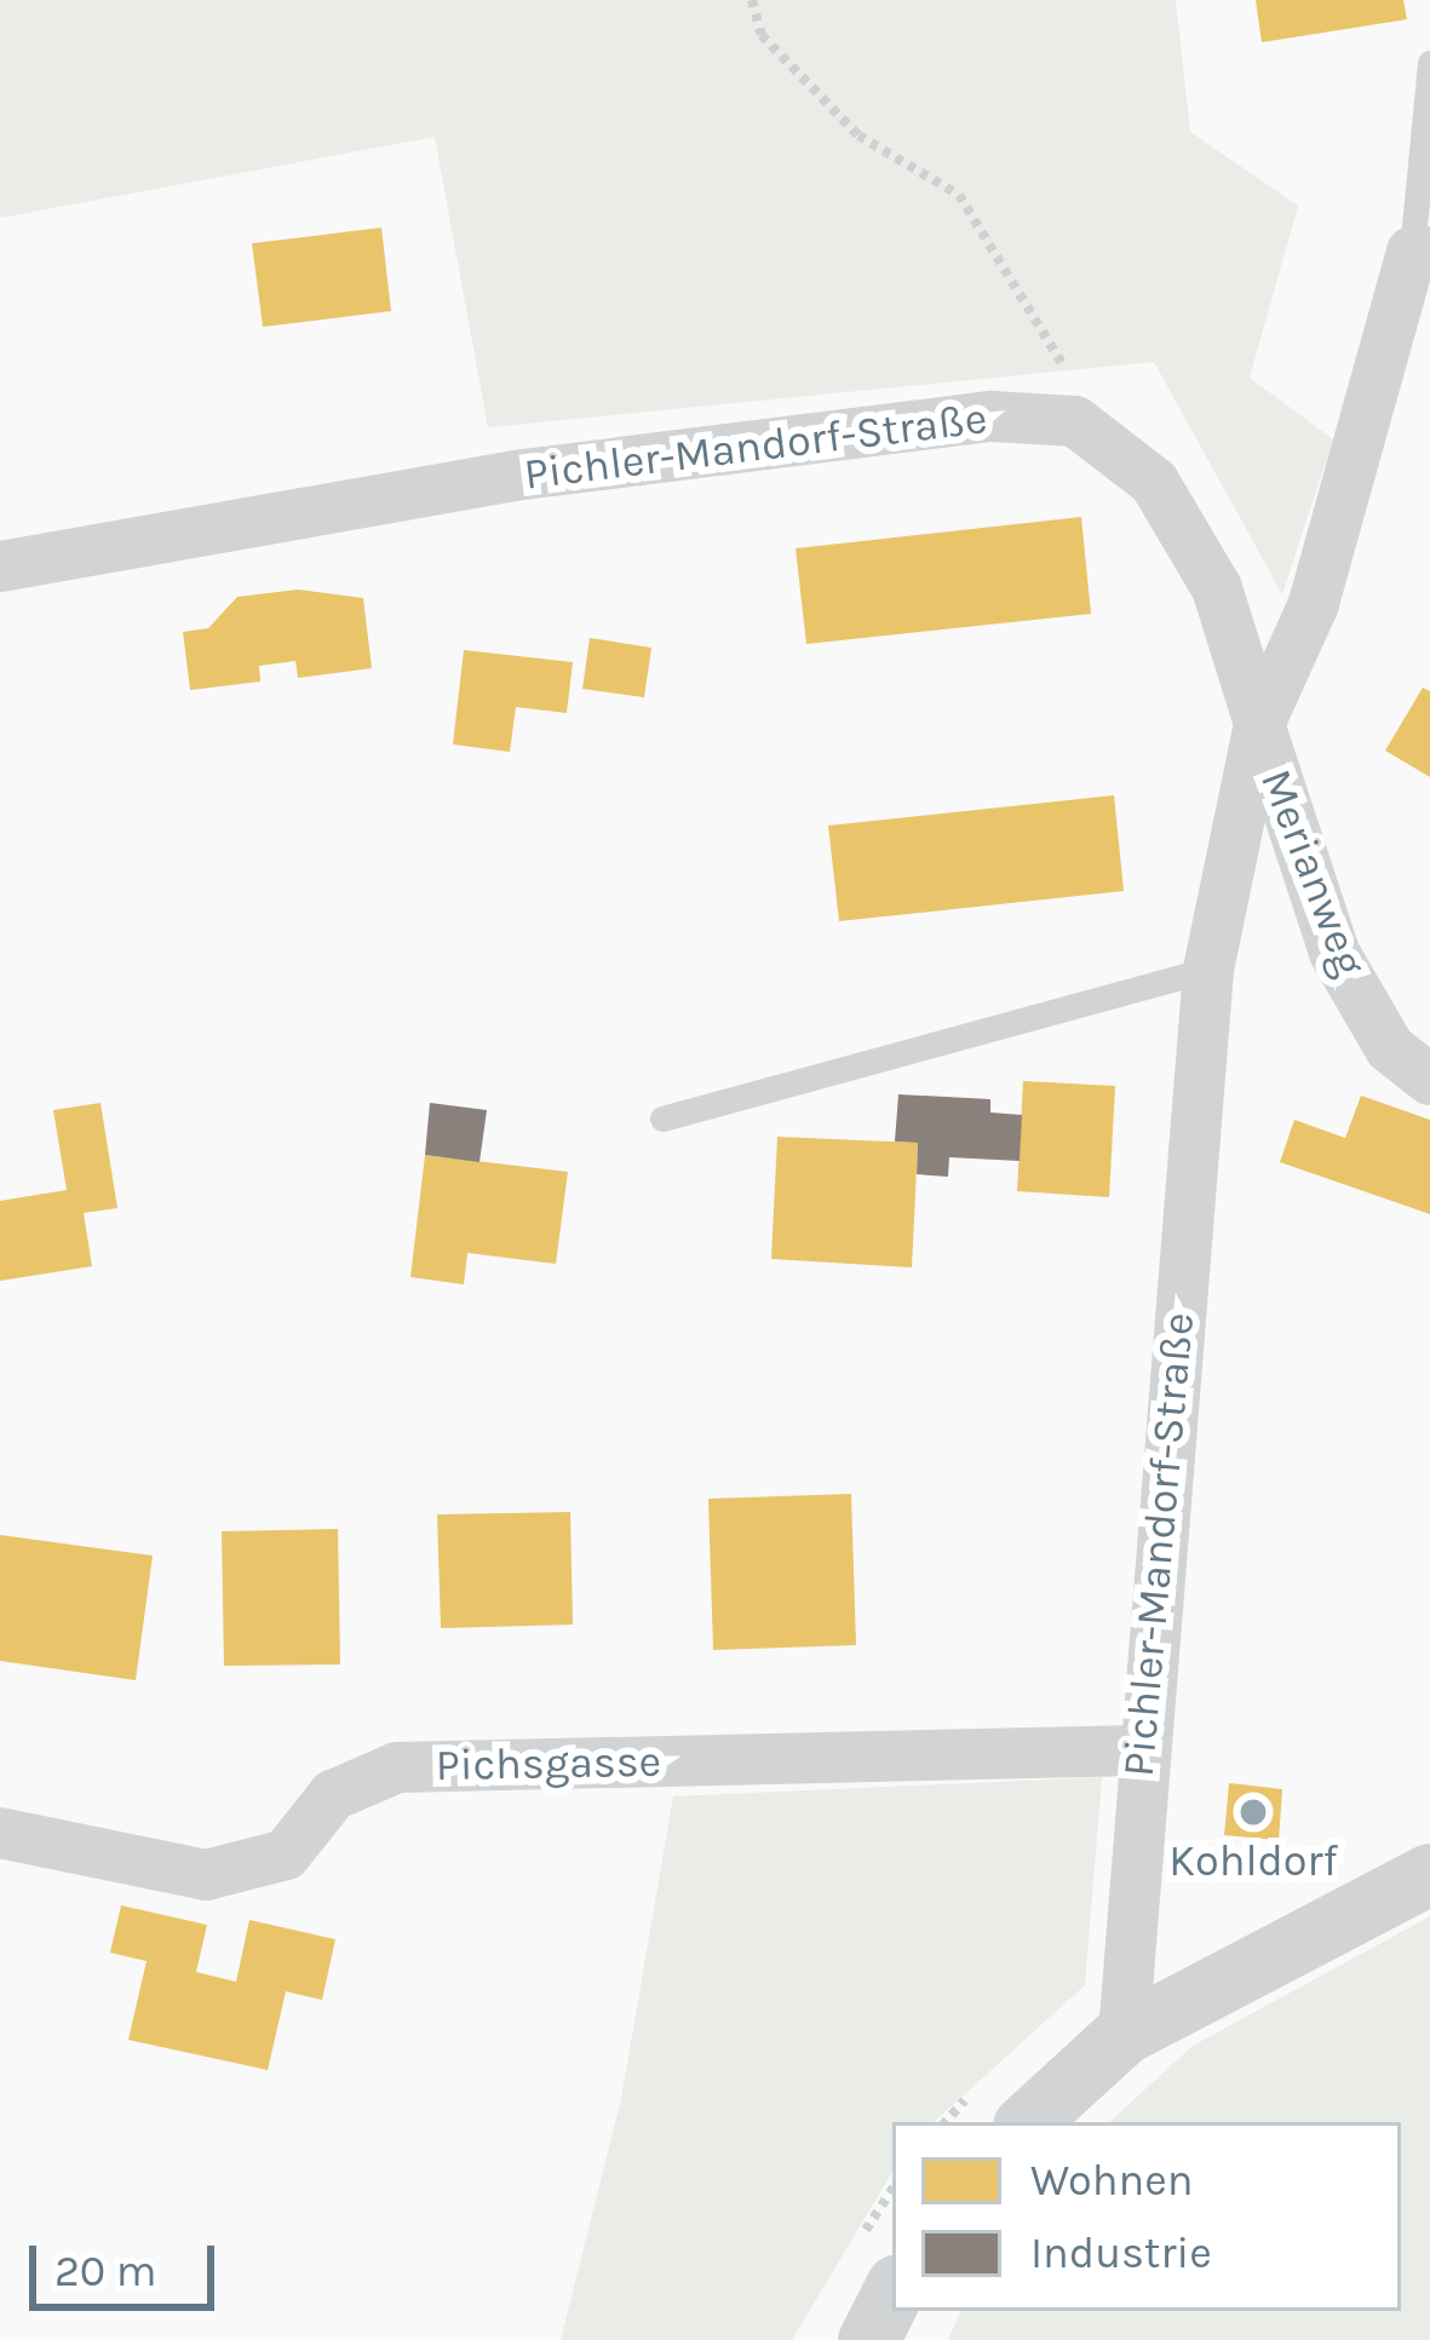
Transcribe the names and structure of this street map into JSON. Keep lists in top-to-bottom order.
{
  "streets": {
    "street": ["Pichler-Mandorf-Straße", "Merianweg", "Pichsgasse"]
  },
  "crossings": [
    ["Pichler-Mandorf-Straße", "Merianweg"],
    ["Pichler-Mandorf-Straße", "Pichsgasse"]
  ],
  "places": ["Kohldorf"],
  "legend": ["Wohnen", "Industrie"],
  "scale_bar": "20 m"
}
